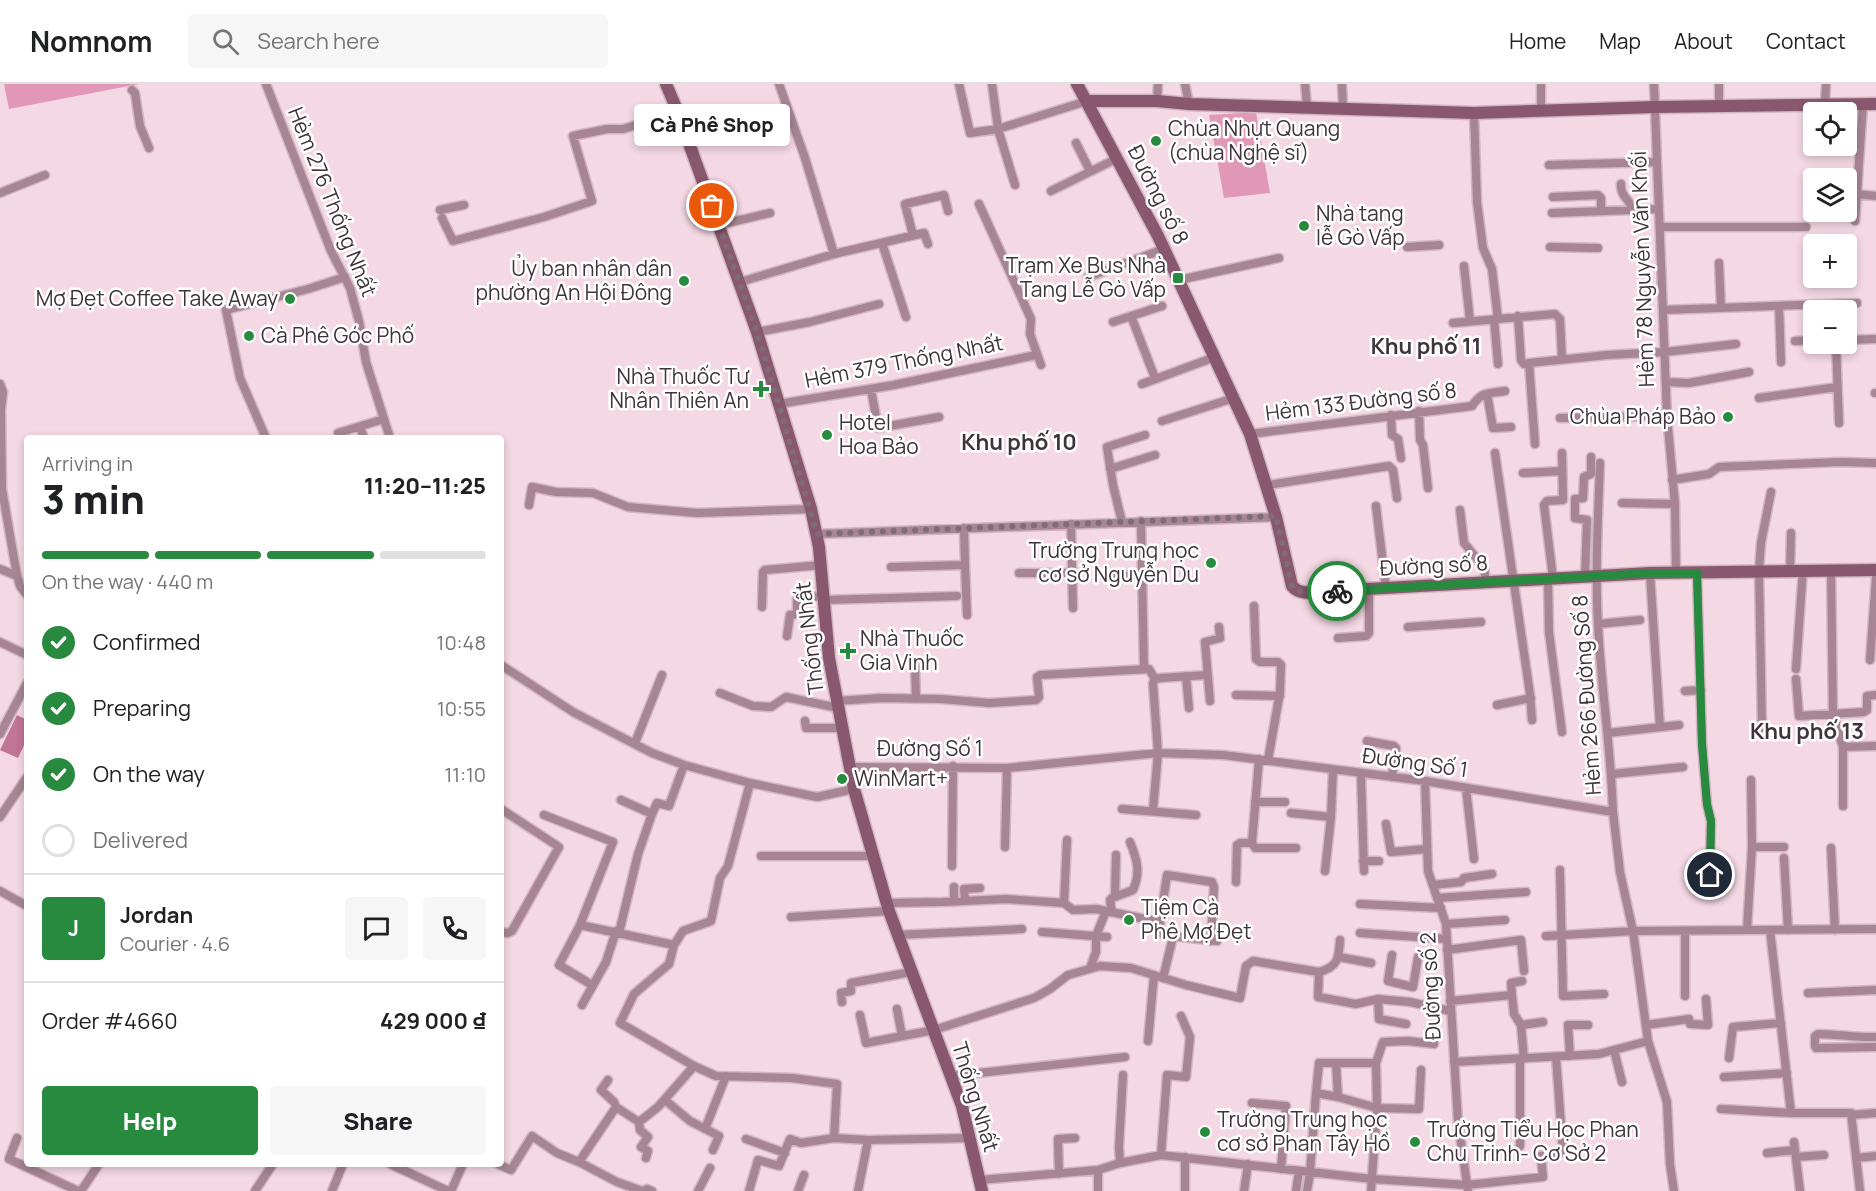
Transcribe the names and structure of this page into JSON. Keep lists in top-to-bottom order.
{
  "streets": {
    "street": [
      "Đường số 8",
      "Hẻm 276 Thống Nhất",
      "Hẻm 78 Nguyễn Văn Khối",
      "Hẻm 379 Thống Nhất",
      "Hẻm 133 Đường số 8",
      "Thống Nhất",
      "Hẻm 266 Đường Số 8",
      "Đường Số 1",
      "Đường số 2"
    ]
  },
  "crossings": [
    ["Đường số 8", "Hẻm 78 Nguyễn Văn Khối"],
    ["Đường số 8", "Hẻm 133 Đường số 8"],
    ["Đường số 8", "Hẻm 266 Đường Số 8"],
    ["Hẻm 379 Thống Nhất", "Thống Nhất"],
    ["Thống Nhất", "Đường Số 1"],
    ["Hẻm 266 Đường Số 8", "Đường Số 1"],
    ["Đường Số 1", "Đường số 2"]
  ],
  "districts": ["Khu phố 11", "Khu phố 10", "Khu phố 13"],
  "places": {
    "other": [
      "Chùa Nhựt Quang (chùa Nghệ sĩ)",
      "Cà Phê Shop",
      "Nhà tang lễ Gò Vấp",
      "Ủy ban nhân dân phường An Hội Đông",
      "Mợ Đẹt Coffee Take Away",
      "Cà Phê Góc Phố",
      "Chùa Pháp Bảo",
      "Hotel Hoa Bảo",
      "Trường Trung học cơ sở Nguyễn Du",
      "WinMart+",
      "Tiệm Cà Phê Mợ Đẹt",
      "Trường Trung học cơ sở Phan Tây Hồ",
      "Trường Tiểu Học Phan Chu Trinh- Cơ Sở 2"
    ],
    "transit": ["Trạm Xe Bus Nhà Tang Lễ Gò Vấp"],
    "health": ["Nhà Thuốc Tư Nhân Thiên An", "Nhà Thuốc Gia Vinh"]
  },
  "page": {
    "header": "Nomnom",
    "search": "Search here",
    "nav": [
      "Home",
      "Map",
      "About",
      "Contact"
    ],
    "map_buttons": ["+", "−"],
    "bubble": "Cà Phê Shop",
    "heading": ["3 min", "Arriving in", "11:20–11:25"],
    "panel": [
      "Jordan",
      "Courier · 4.6",
      "Order #4660",
      "429 000 ₫"
    ],
    "bar": "On the way · 440 m",
    "list": [
      ["Confirmed", "10:48"],
      ["Preparing", "10:55"],
      ["On the way", "11:10"],
      "Delivered"
    ],
    "round": "J",
    "buttons": ["Help", "Share"]
  }
}
